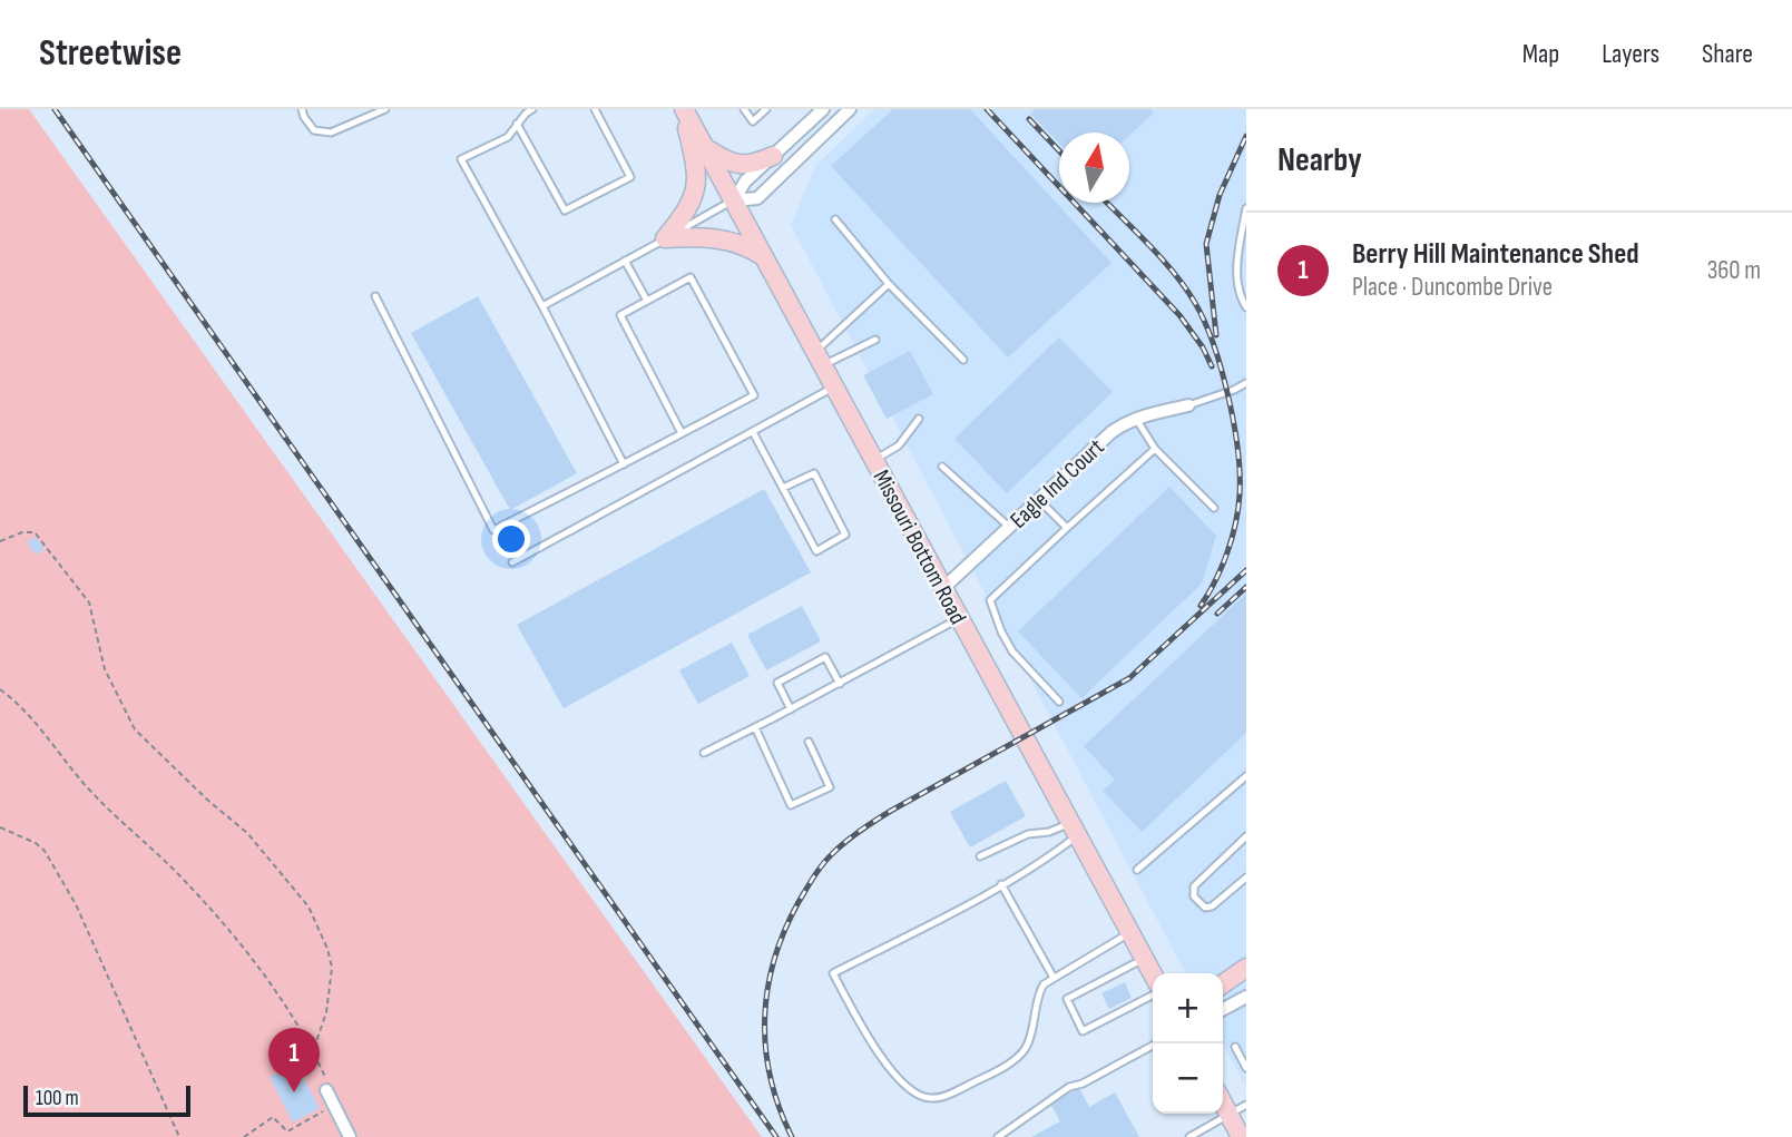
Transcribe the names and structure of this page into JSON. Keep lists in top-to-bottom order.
{
  "streets": {
    "street": ["Eagle Ind Court", "Missouri Bottom Road"]
  },
  "crossings": [
    ["Eagle Ind Court", "Missouri Bottom Road"]
  ],
  "scale_bar": "100 m",
  "north": "top",
  "page": {
    "header": "Streetwise",
    "nav": ["Map", "Layers", "Share"],
    "heading": "Nearby",
    "list": [
      {
        "mark": "1",
        "name": "Berry Hill Maintenance Shed",
        "note": "Place · Duncombe Drive",
        "value": "360 m"
      }
    ],
    "map_buttons": ["+", "−"],
    "pins": "1",
    "scale": "100 m"
  }
}
